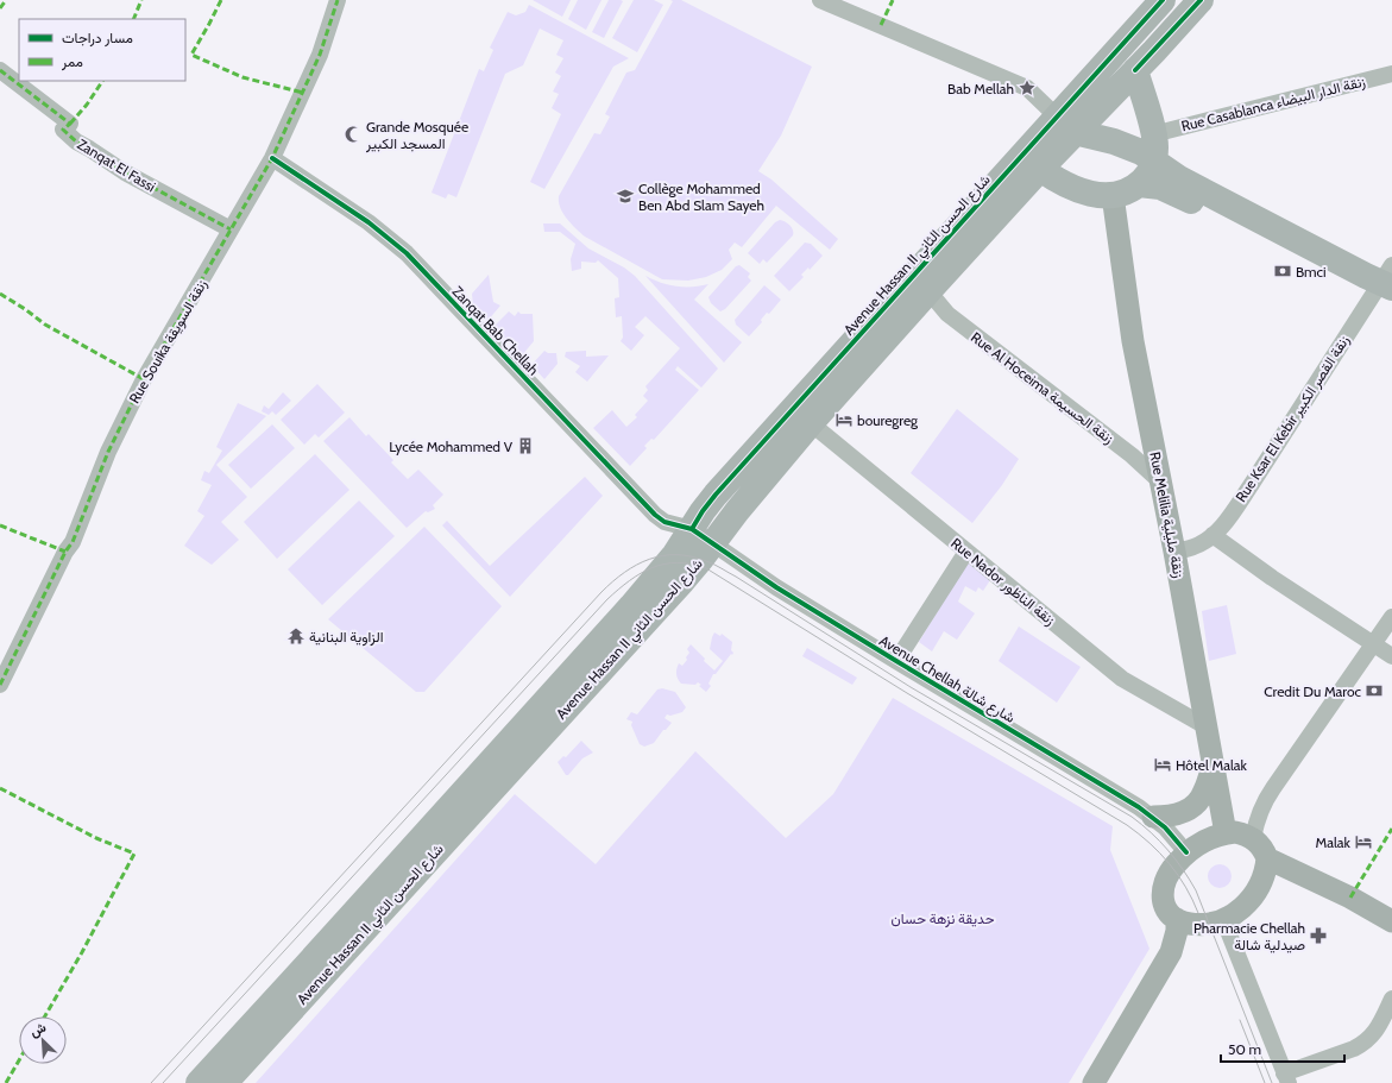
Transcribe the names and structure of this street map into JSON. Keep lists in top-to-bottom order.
{
  "streets": {
    "main road": ["Avenue Hassan II شارع الحسن الثاني"],
    "street": [
      "Rue Casablanca زنقة الدار البيضاء",
      "Zanqat El Fassi",
      "Zanqat Bab Chellah",
      "Rue Souika زنقة السويقة",
      "Rue Al Hoceima زنقة الحسيمة",
      "Rue Ksar El Kebir زنقة القصر الكبير",
      "Rue Melilia زنقة مليلية",
      "Rue Nador زنقة الناظور",
      "Avenue Chellah شارع شالة"
    ]
  },
  "crossings": [
    ["Zanqat El Fassi", "Rue Souika زنقة السويقة"],
    ["Avenue Hassan II شارع الحسن الثاني", "Zanqat Bab Chellah"],
    ["Avenue Hassan II شارع الحسن الثاني", "Rue Al Hoceima زنقة الحسيمة"],
    ["Avenue Hassan II شارع الحسن الثاني", "Rue Nador زنقة الناظور"],
    ["Avenue Hassan II شارع الحسن الثاني", "Avenue Chellah شارع شالة"],
    ["Zanqat Bab Chellah", "Rue Souika زنقة السويقة"],
    ["Zanqat Bab Chellah", "Avenue Chellah شارع شالة"],
    ["Rue Al Hoceima زنقة الحسيمة", "Rue Melilia زنقة مليلية"],
    ["Rue Ksar El Kebir زنقة القصر الكبير", "Rue Melilia زنقة مليلية"],
    ["Rue Melilia زنقة مليلية", "Rue Nador زنقة الناظور"],
    ["Rue Melilia زنقة مليلية", "Avenue Chellah شارع شالة"]
  ],
  "parks": ["حديقة نزهة حسان"],
  "places": {
    "place": ["Bab Mellah"],
    "mosque": ["Grande Mosquée المسجد الكبير"],
    "school or university": ["Collège Mohammed Ben Abd Slam Sayeh"],
    "bank": ["Bmci", "Credit Du Maroc"],
    "hotel": ["bouregreg", "Hôtel Malak", "Malak"],
    "building": ["Lycée Mohammed V"],
    "temple": ["الزاوية البنانية"],
    "pharmacy": ["Pharmacie Chellah صيدلية شالة"]
  },
  "legend": ["مسار دراجات", "ممر"],
  "scale_bar": "50 m",
  "north": "top left"
}
